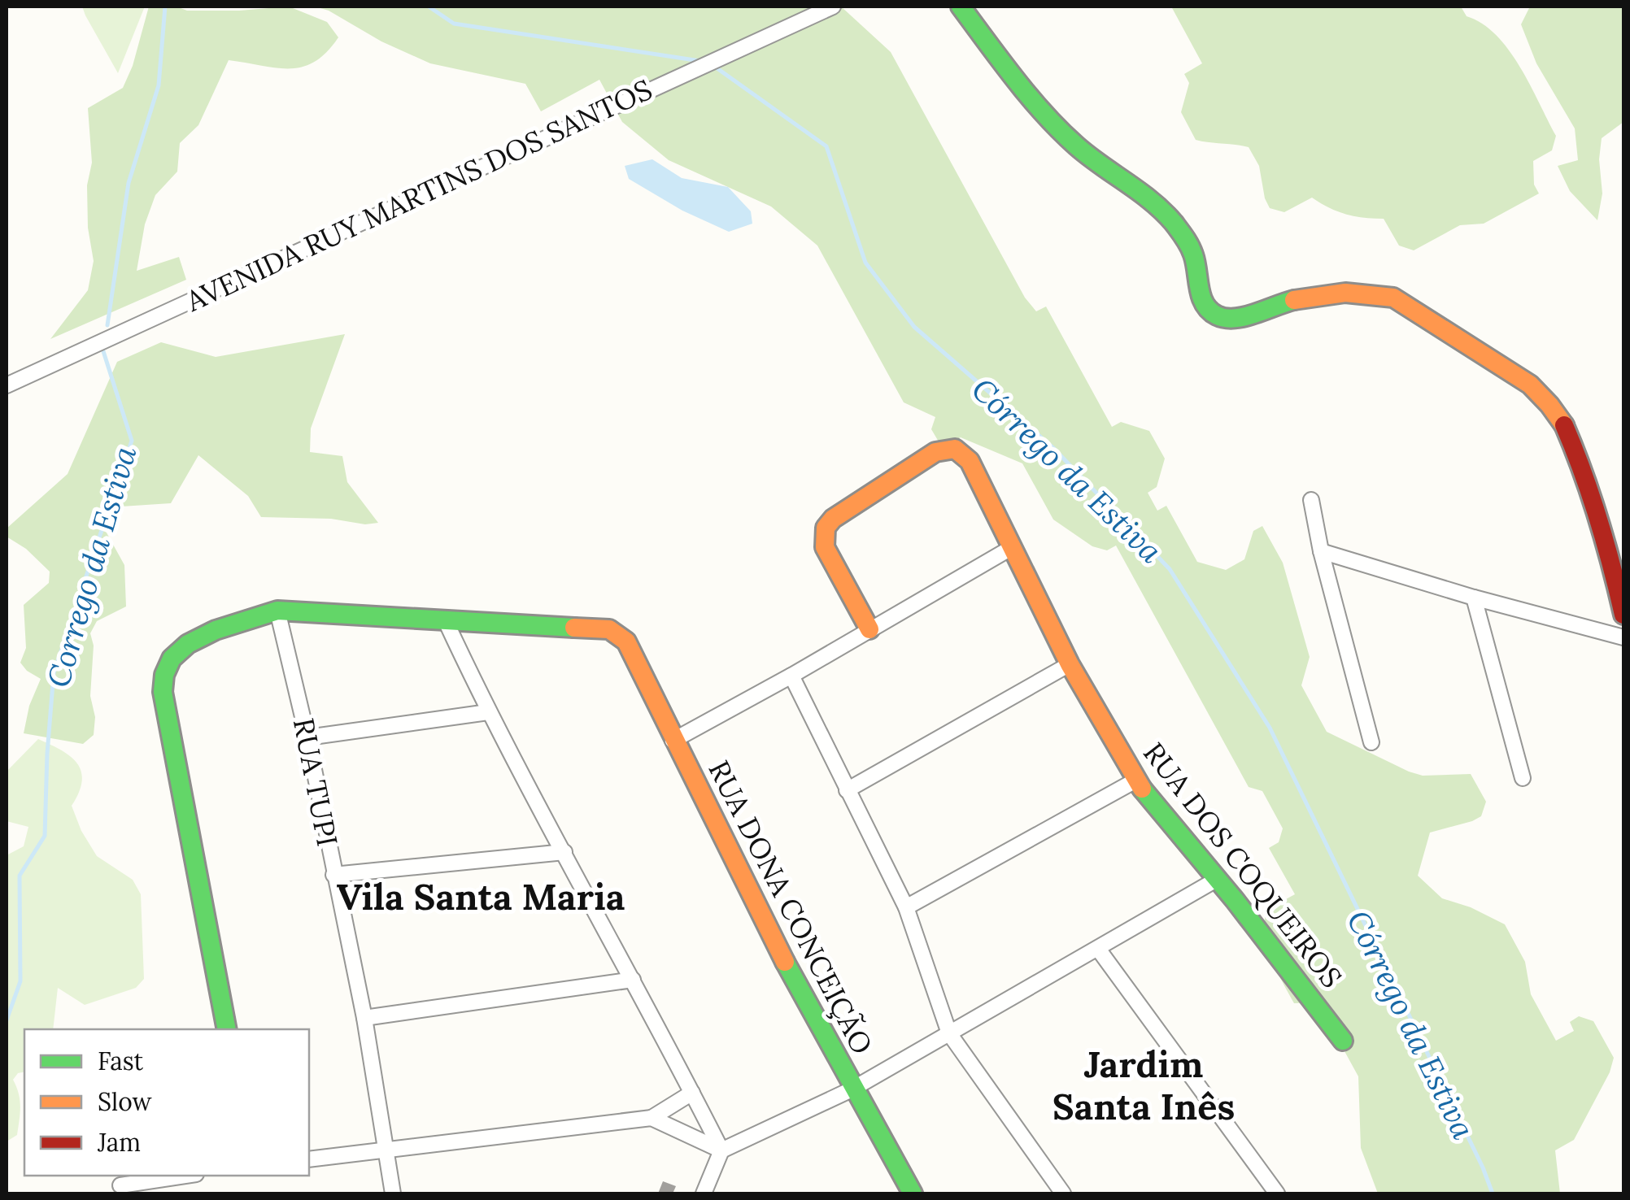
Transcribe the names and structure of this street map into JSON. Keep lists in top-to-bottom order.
{
  "streets": {
    "street": [
      "AVENIDA RUY MARTINS DOS SANTOS",
      "RUA TUPI",
      "RUA DOS COQUEIROS",
      "RUA DONA CONCEIÇÃO"
    ]
  },
  "districts": ["Vila Santa Maria", "Jardim Santa Inês"],
  "water": ["Córrego da Estiva", "Corrego da Estiva"],
  "legend": ["Fast", "Slow", "Jam"]
}
